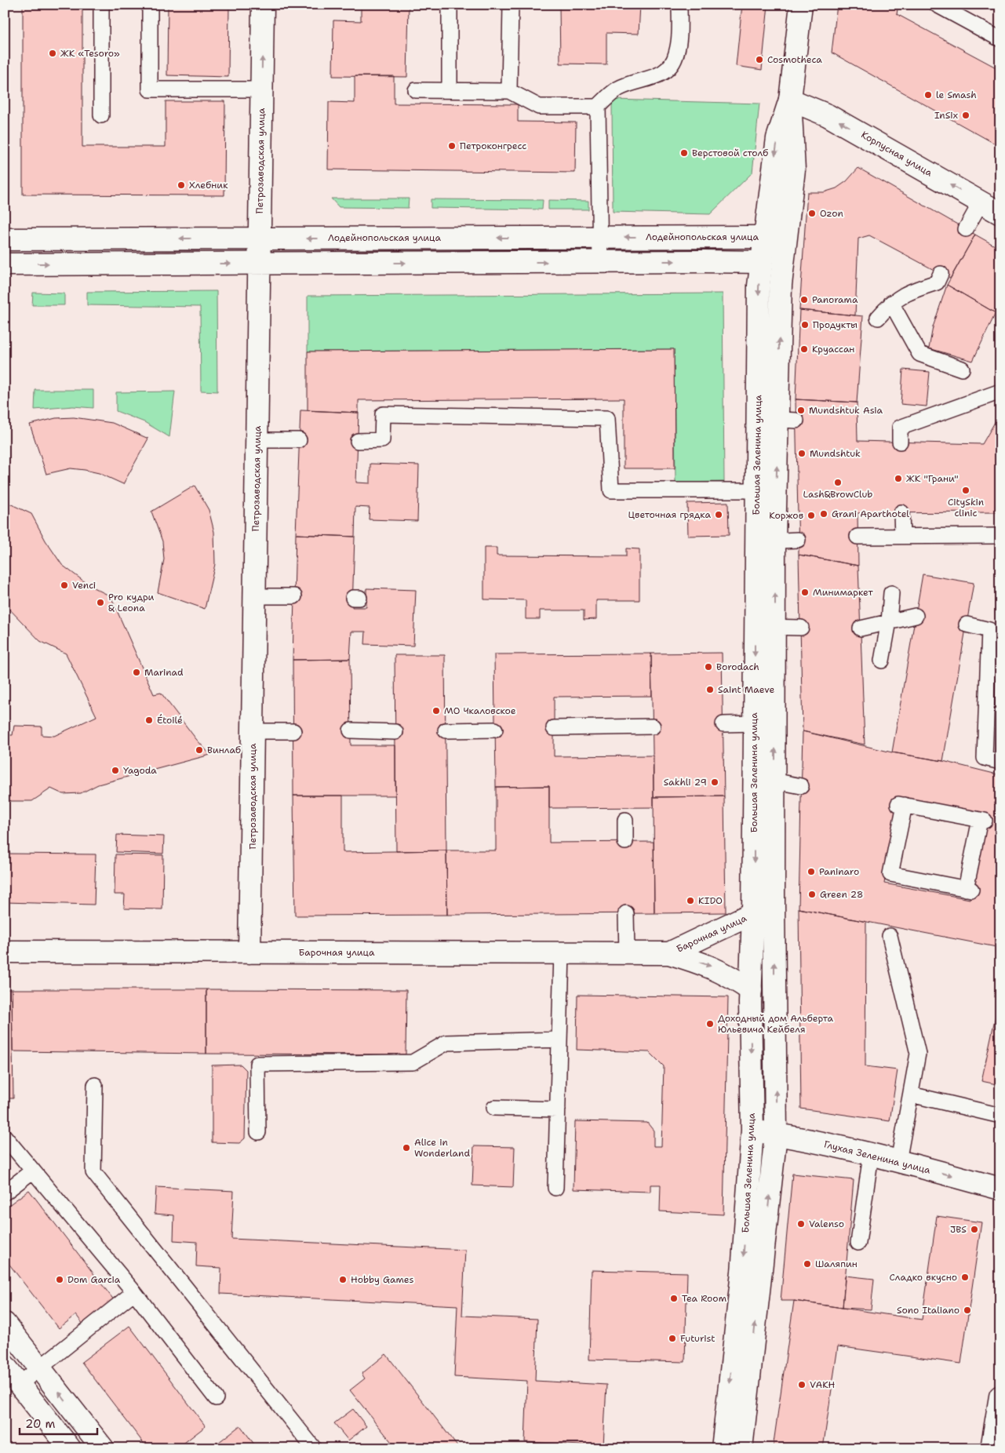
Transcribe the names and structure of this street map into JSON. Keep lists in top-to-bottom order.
{
  "streets": {
    "street": [
      "Корпусная улица",
      "Петрозаводская улица",
      "Лодейнопольская улица",
      "Большая Зеленина улица",
      "Барочная улица",
      "Глухая Зеленина улица"
    ]
  },
  "crossings": [
    ["Корпусная улица", "Большая Зеленина улица"],
    ["Петрозаводская улица", "Лодейнопольская улица"],
    ["Петрозаводская улица", "Барочная улица"],
    ["Лодейнопольская улица", "Большая Зеленина улица"],
    ["Большая Зеленина улица", "Барочная улица"],
    ["Большая Зеленина улица", "Глухая Зеленина улица"]
  ],
  "one_way": ["Корпусная улица", "Глухая Зеленина улица"],
  "places": [
    "ЖК «Tesoro»",
    "Cosmotheca",
    "le Smash",
    "InSix",
    "Петроконгресс",
    "Верстовой столб",
    "Хлебник",
    "Ozon",
    "Panorama",
    "Продукты",
    "Круассан",
    "Mundshtuk Asia",
    "Mundshtuk",
    "ЖК \"Грани\"",
    "Lash&BrowClub",
    "CitySkin clinic",
    "Grani Aparthotel",
    "Цветочная грядка",
    "Коржов",
    "Venci",
    "Минимаркет",
    "Pro кудри & Leona",
    "Borodach",
    "Marinad",
    "Saint Maeve",
    "МО Чкаловское",
    "Étoilé",
    "Винлаб",
    "Yagoda",
    "Sakhli 29",
    "Paninaro",
    "Green 28",
    "KIDO",
    "Доходный дом Альберта Юльевича Кейбеля",
    "Alice in Wonderland",
    "Valenso",
    "JBS",
    "Шаляпин",
    "Сладко вкусно",
    "Dom Garcia",
    "Hobby Games",
    "Tea Room",
    "Sono Italiano",
    "Futurist",
    "VAKH"
  ],
  "scale_bar": "20 m"
}
